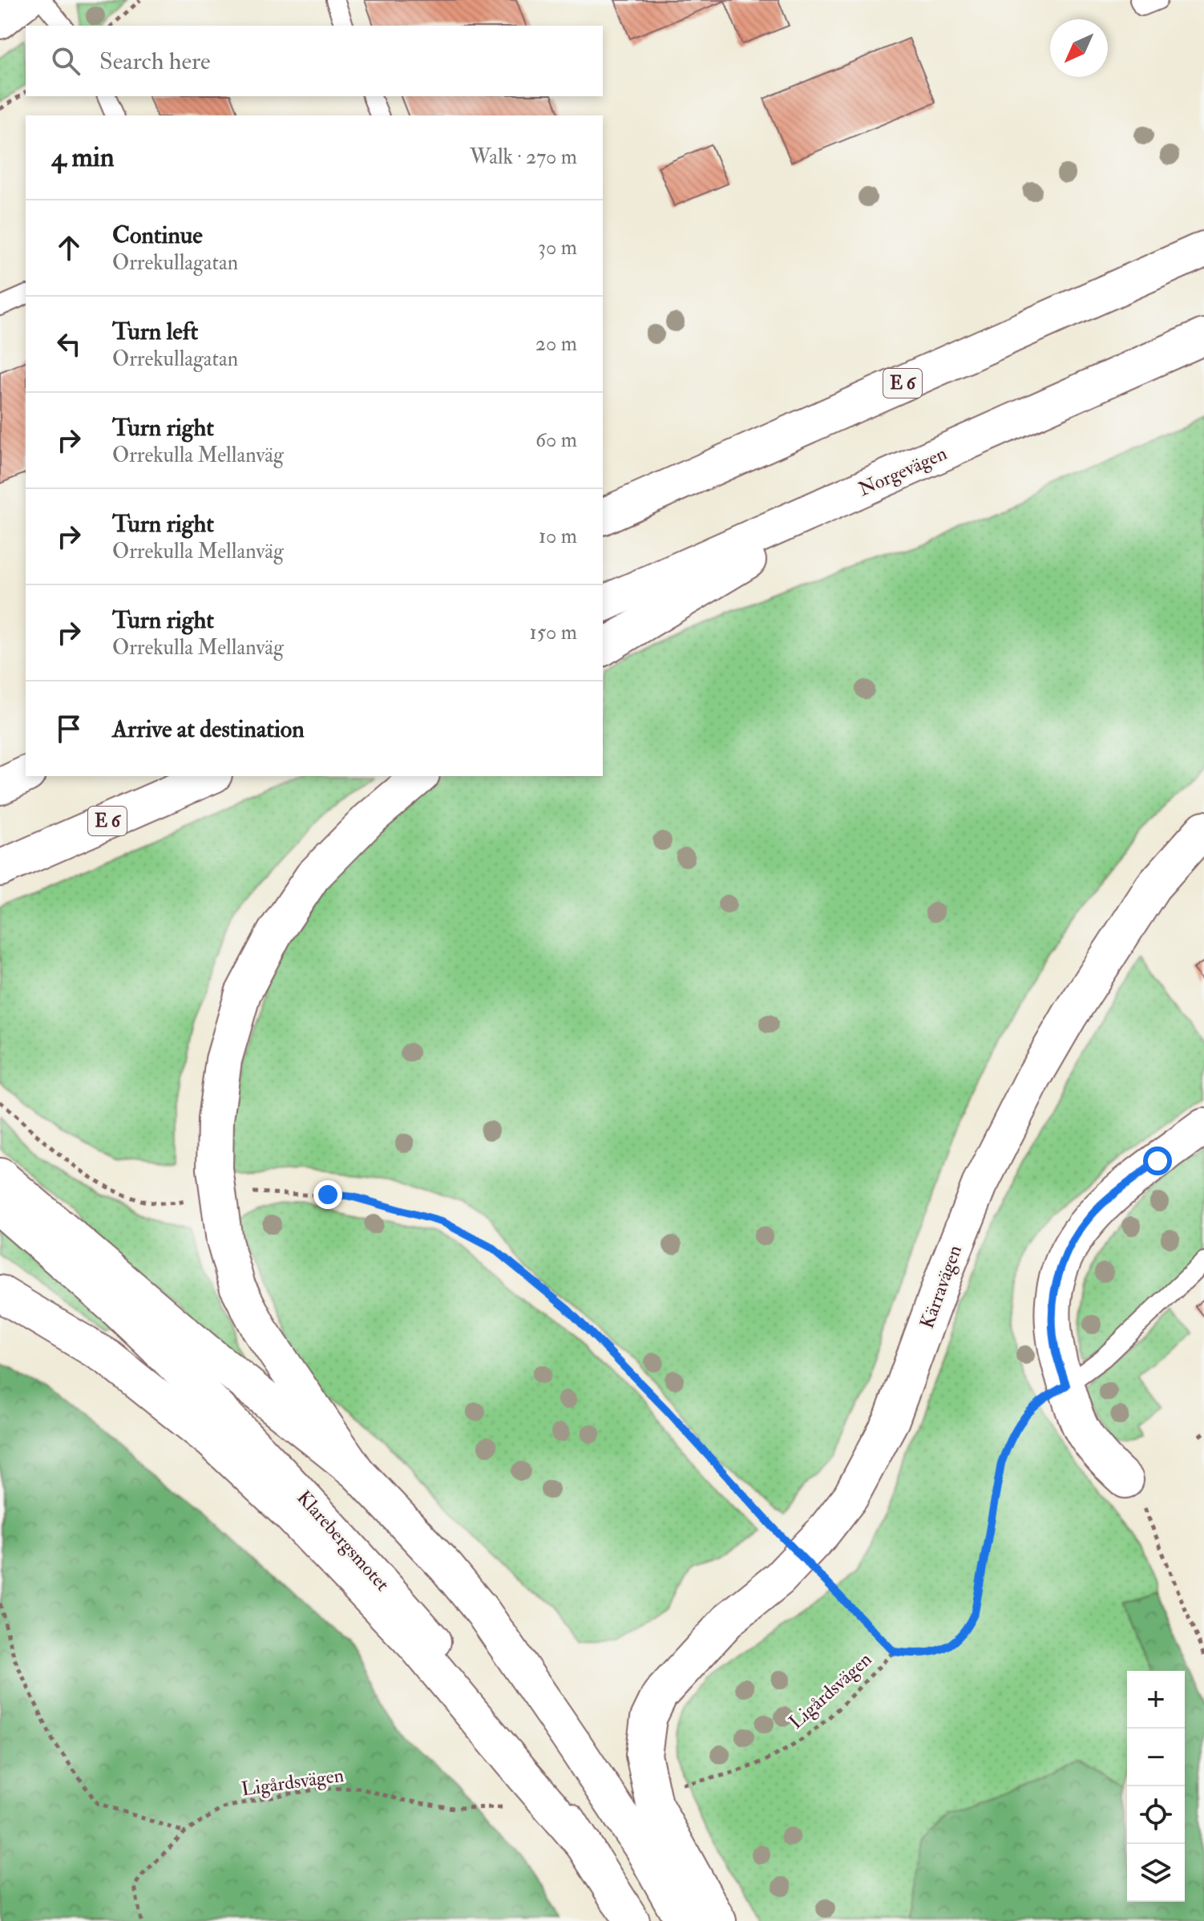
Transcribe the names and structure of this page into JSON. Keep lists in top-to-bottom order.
{
  "streets": {
    "main road": [
      "E 6",
      "Norgevägen",
      "Kärravägen",
      "Klarebergsmotet"
    ],
    "path": ["Ligårdsvägen"]
  },
  "north": "bottom left",
  "page": {
    "search": "Search here",
    "heading": ["4 min", "Walk · 270 m"],
    "list": [
      ["Continue", "Orrekullagatan", "30 m"],
      ["Turn left", "Orrekullagatan", "20 m"],
      ["Turn right", "Orrekulla Mellanväg", "60 m"],
      ["Turn right", "Orrekulla Mellanväg", "10 m"],
      ["Turn right", "Orrekulla Mellanväg", "150 m"],
      "Arrive at destination"
    ],
    "map_buttons": ["+", "−"]
  }
}
